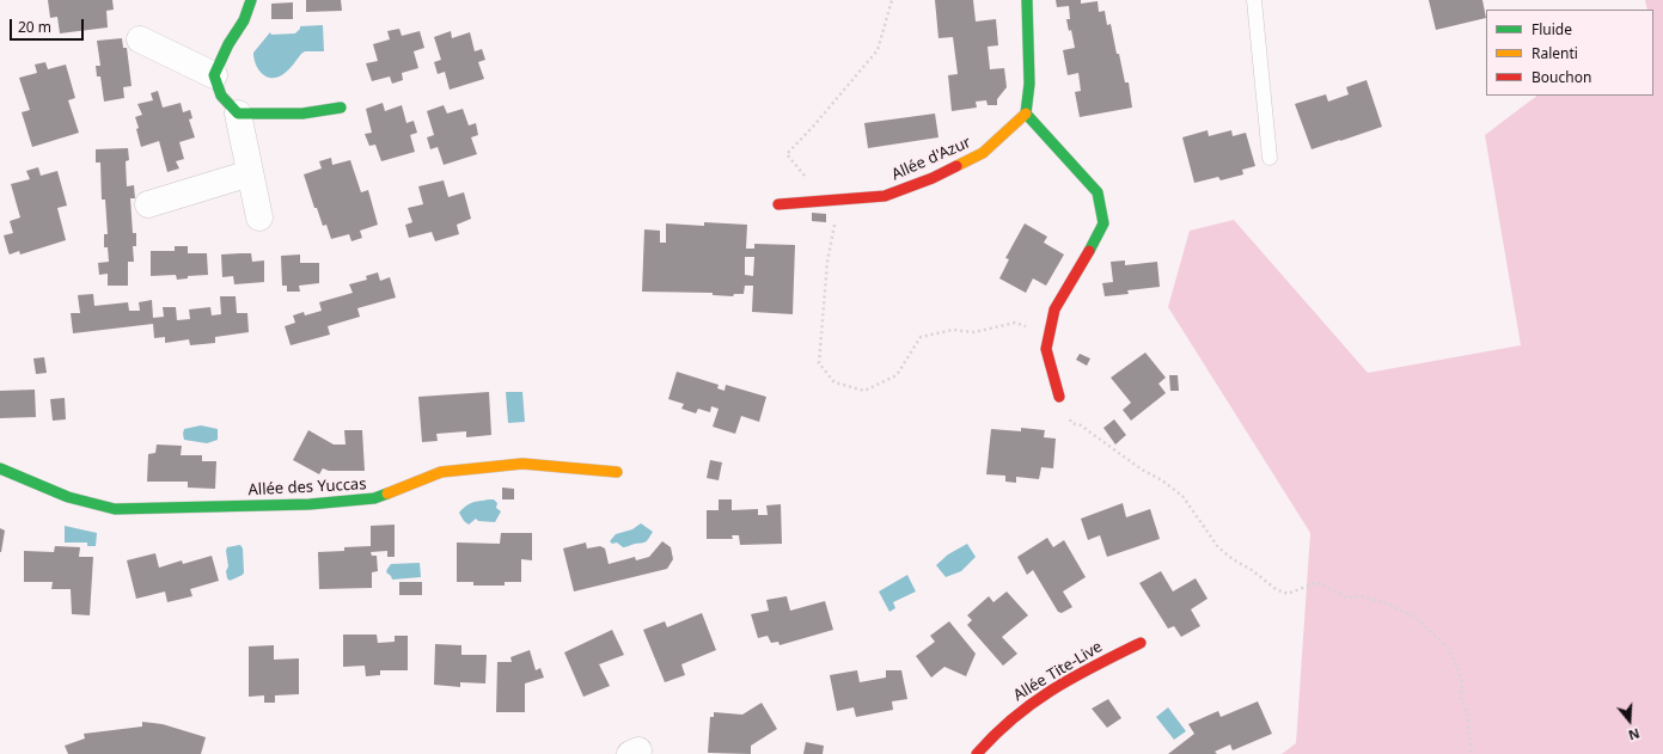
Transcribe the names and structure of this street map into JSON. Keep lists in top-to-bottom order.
{
  "streets": {
    "street": ["Allée d'Azur", "Allée des Yuccas", "Allée Tite-Live"]
  },
  "legend": ["Fluide", "Ralenti", "Bouchon"],
  "scale_bar": "20 m",
  "north": "bottom"
}
